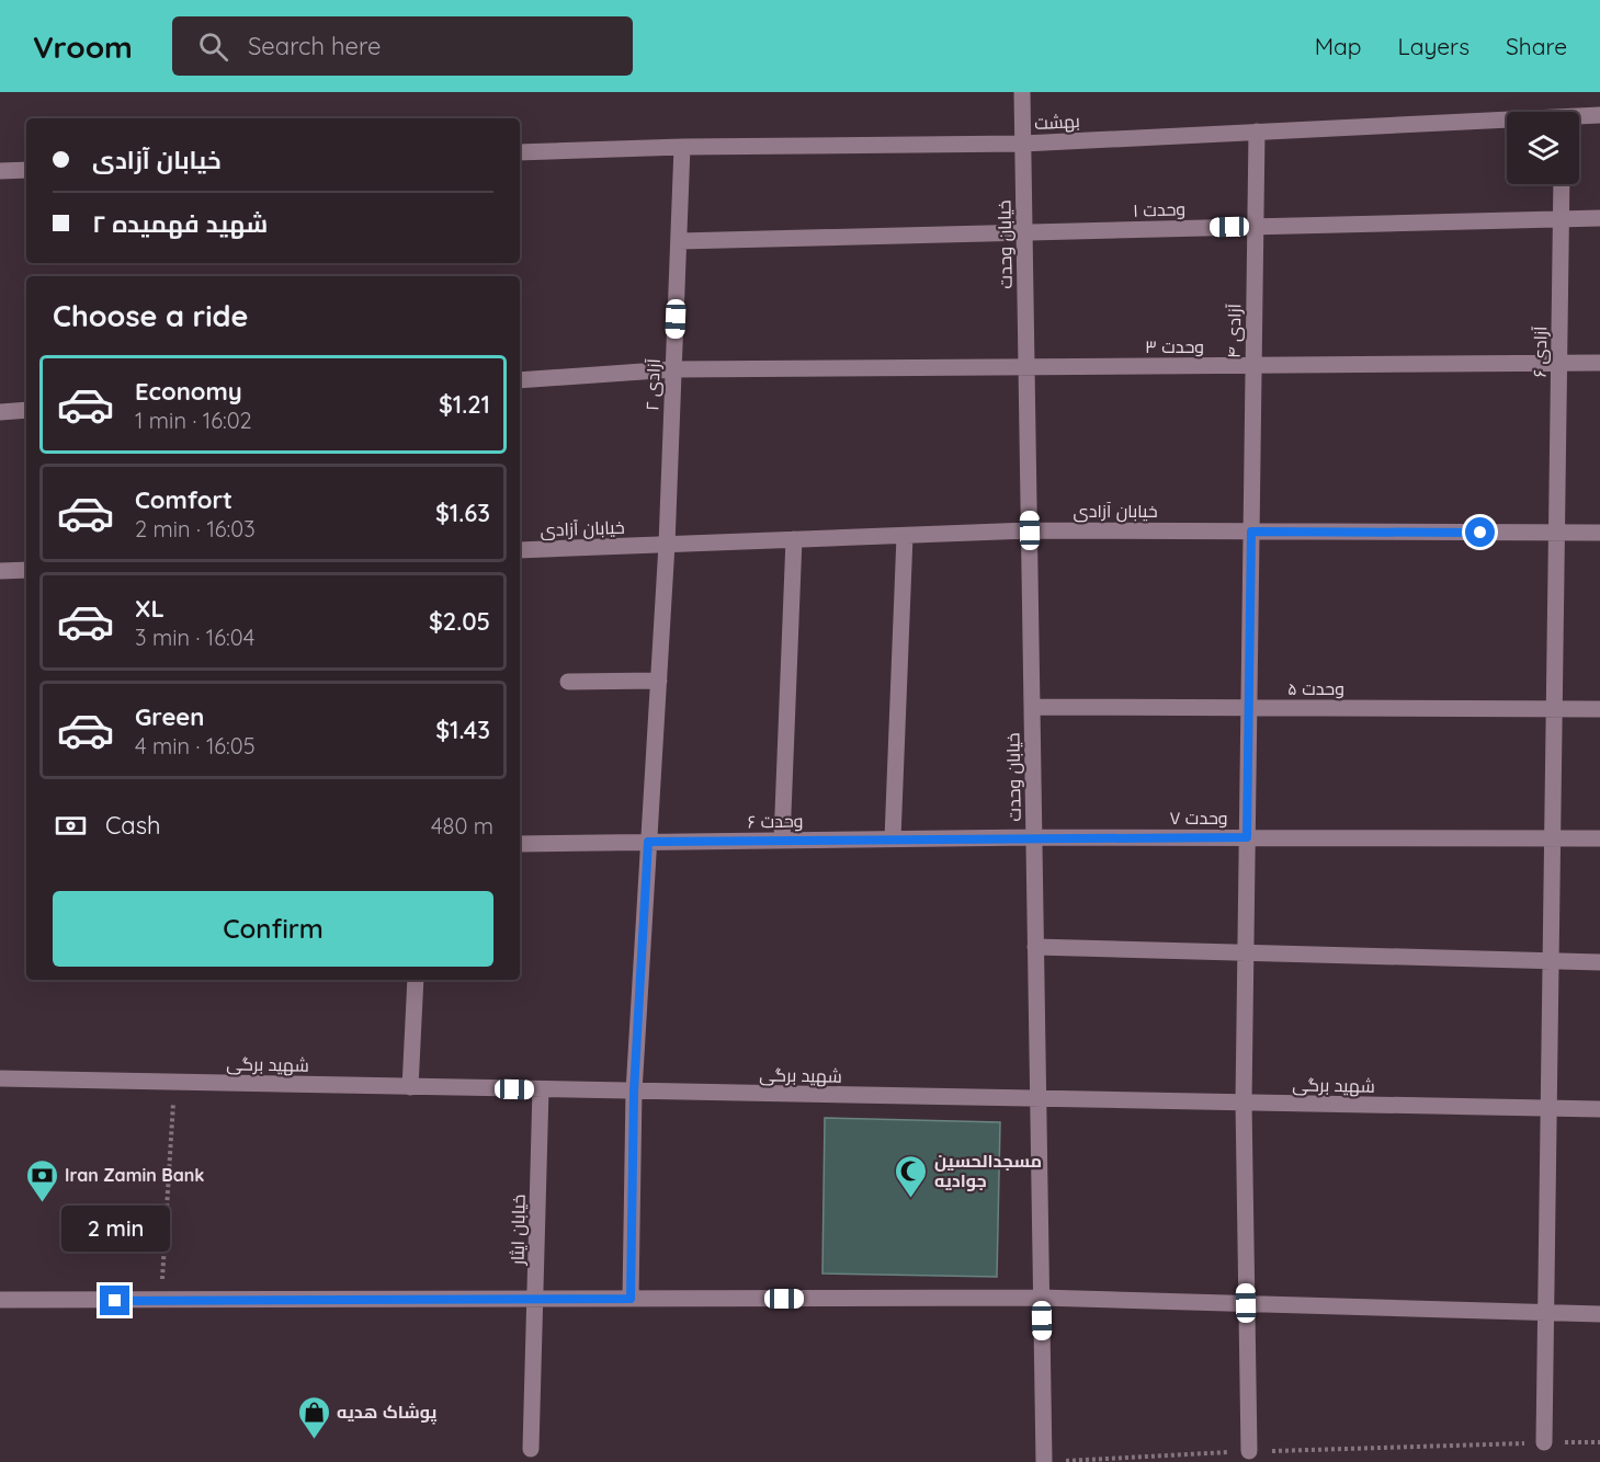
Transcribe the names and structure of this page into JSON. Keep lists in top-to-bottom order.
{
  "streets": {
    "street": [
      "بهشت",
      "وحدت ۱",
      "خیابان وحدت",
      "آزادی ۴",
      "وحدت ۳",
      "آزادی ۶",
      "آزادی ۲",
      "خیابان آزادی",
      "وحدت ۵",
      "وحدت ۷",
      "وحدت ۶",
      "شهید برگی",
      "خیابان ایثار"
    ]
  },
  "crossings": [
    ["بهشت", "خیابان وحدت"],
    ["بهشت", "آزادی ۴"],
    ["بهشت", "آزادی ۲"],
    ["وحدت ۱", "خیابان وحدت"],
    ["وحدت ۱", "آزادی ۴"],
    ["وحدت ۱", "آزادی ۶"],
    ["وحدت ۱", "آزادی ۲"],
    ["خیابان وحدت", "وحدت ۳"],
    ["خیابان وحدت", "خیابان آزادی"],
    ["خیابان وحدت", "وحدت ۵"],
    ["خیابان وحدت", "وحدت ۷"],
    ["خیابان وحدت", "وحدت ۶"],
    ["خیابان وحدت", "شهید برگی"],
    ["آزادی ۴", "وحدت ۳"],
    ["آزادی ۴", "خیابان آزادی"],
    ["آزادی ۴", "وحدت ۵"],
    ["آزادی ۴", "وحدت ۷"],
    ["آزادی ۴", "شهید برگی"],
    ["وحدت ۳", "آزادی ۶"],
    ["وحدت ۳", "آزادی ۲"],
    ["آزادی ۶", "خیابان آزادی"],
    ["آزادی ۶", "وحدت ۵"],
    ["آزادی ۶", "وحدت ۷"],
    ["آزادی ۶", "شهید برگی"],
    ["آزادی ۲", "خیابان آزادی"],
    ["آزادی ۲", "وحدت ۶"],
    ["آزادی ۲", "شهید برگی"],
    ["وحدت ۷", "وحدت ۶"],
    ["شهید برگی", "خیابان ایثار"]
  ],
  "places": {
    "mosque": ["مسجدالحسین جوادیه"],
    "bank": ["Iran Zamin Bank"],
    "shop": ["پوشاک هدیه"]
  },
  "page": {
    "header": "Vroom",
    "search": "Search here",
    "nav": ["Map", "Layers", "Share"],
    "banner": ["خیابان آزادی", "شهید فهمیده ۲"],
    "heading": "Choose a ride",
    "list": [
      {
        "name": "Economy",
        "note": "1 min · 16:02",
        "value": "$1.21"
      },
      {
        "name": "Comfort",
        "note": "2 min · 16:03",
        "value": "$1.63"
      },
      {
        "name": "XL",
        "note": "3 min · 16:04",
        "value": "$2.05"
      },
      {
        "name": "Green",
        "note": "4 min · 16:05",
        "value": "$1.43"
      }
    ],
    "pay": ["Cash", "480 m"],
    "buttons": "Confirm",
    "bubble": "2 min"
  }
}
